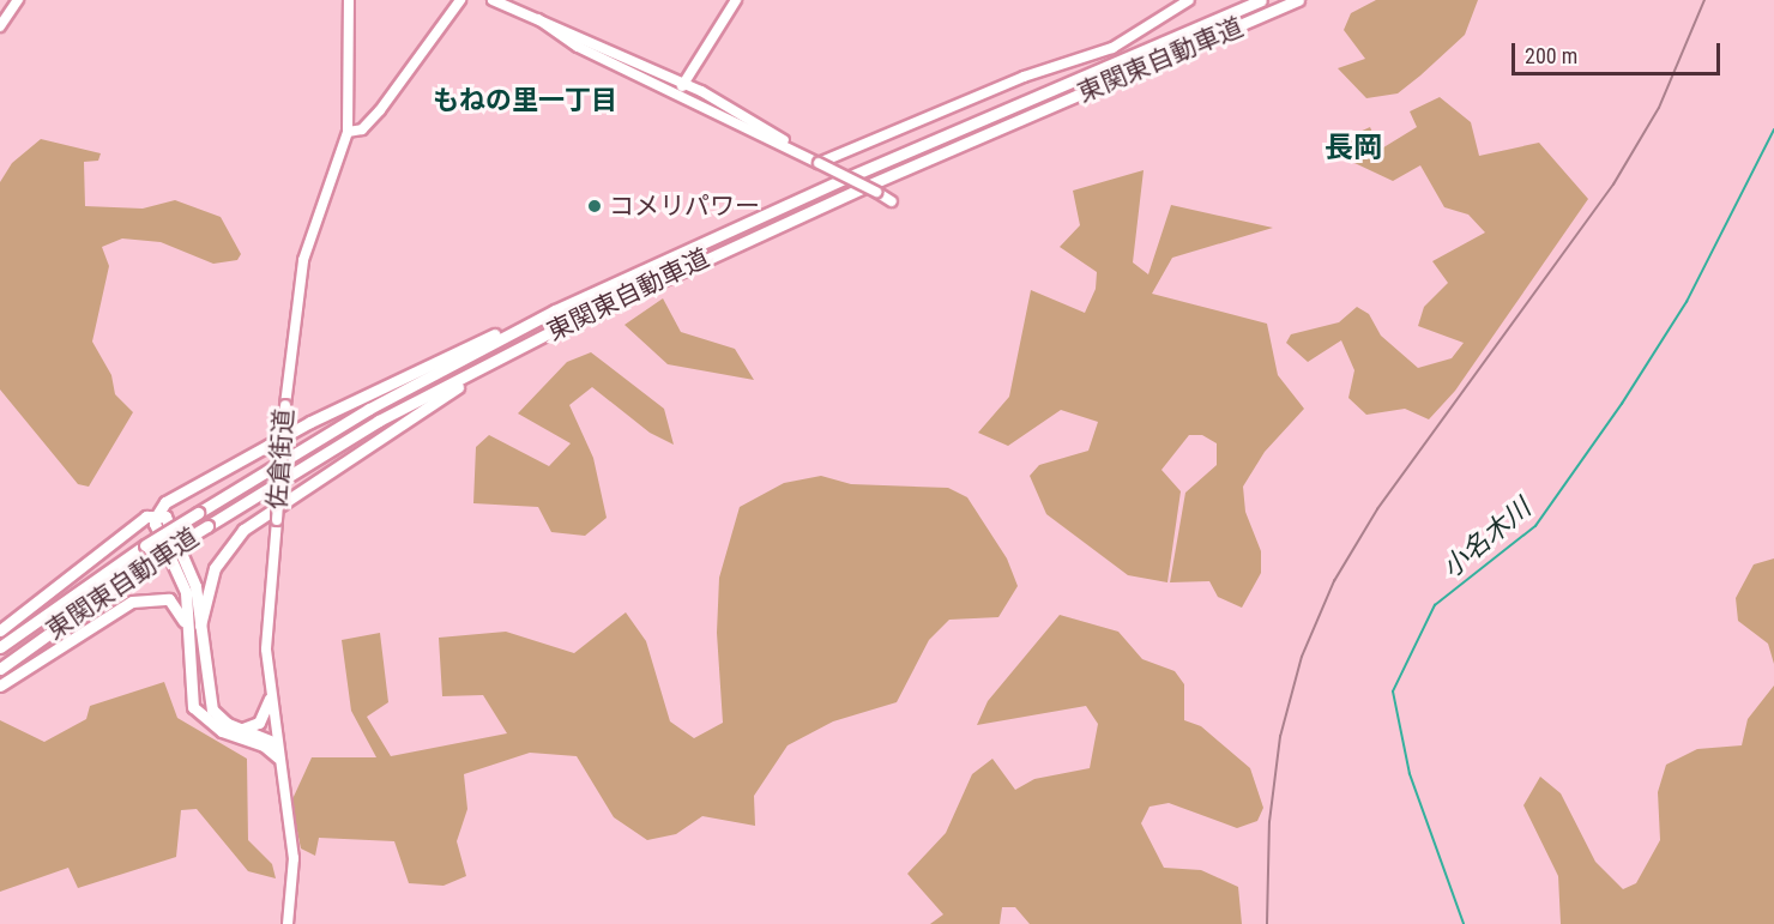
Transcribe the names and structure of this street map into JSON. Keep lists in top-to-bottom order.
{
  "streets": {
    "highway": ["東関東自動車道"],
    "main road": ["佐倉街道"]
  },
  "districts": ["もねの里一丁目", "長岡"],
  "water": ["小名木川"],
  "places": ["コメリパワー"],
  "scale_bar": "200 m"
}
